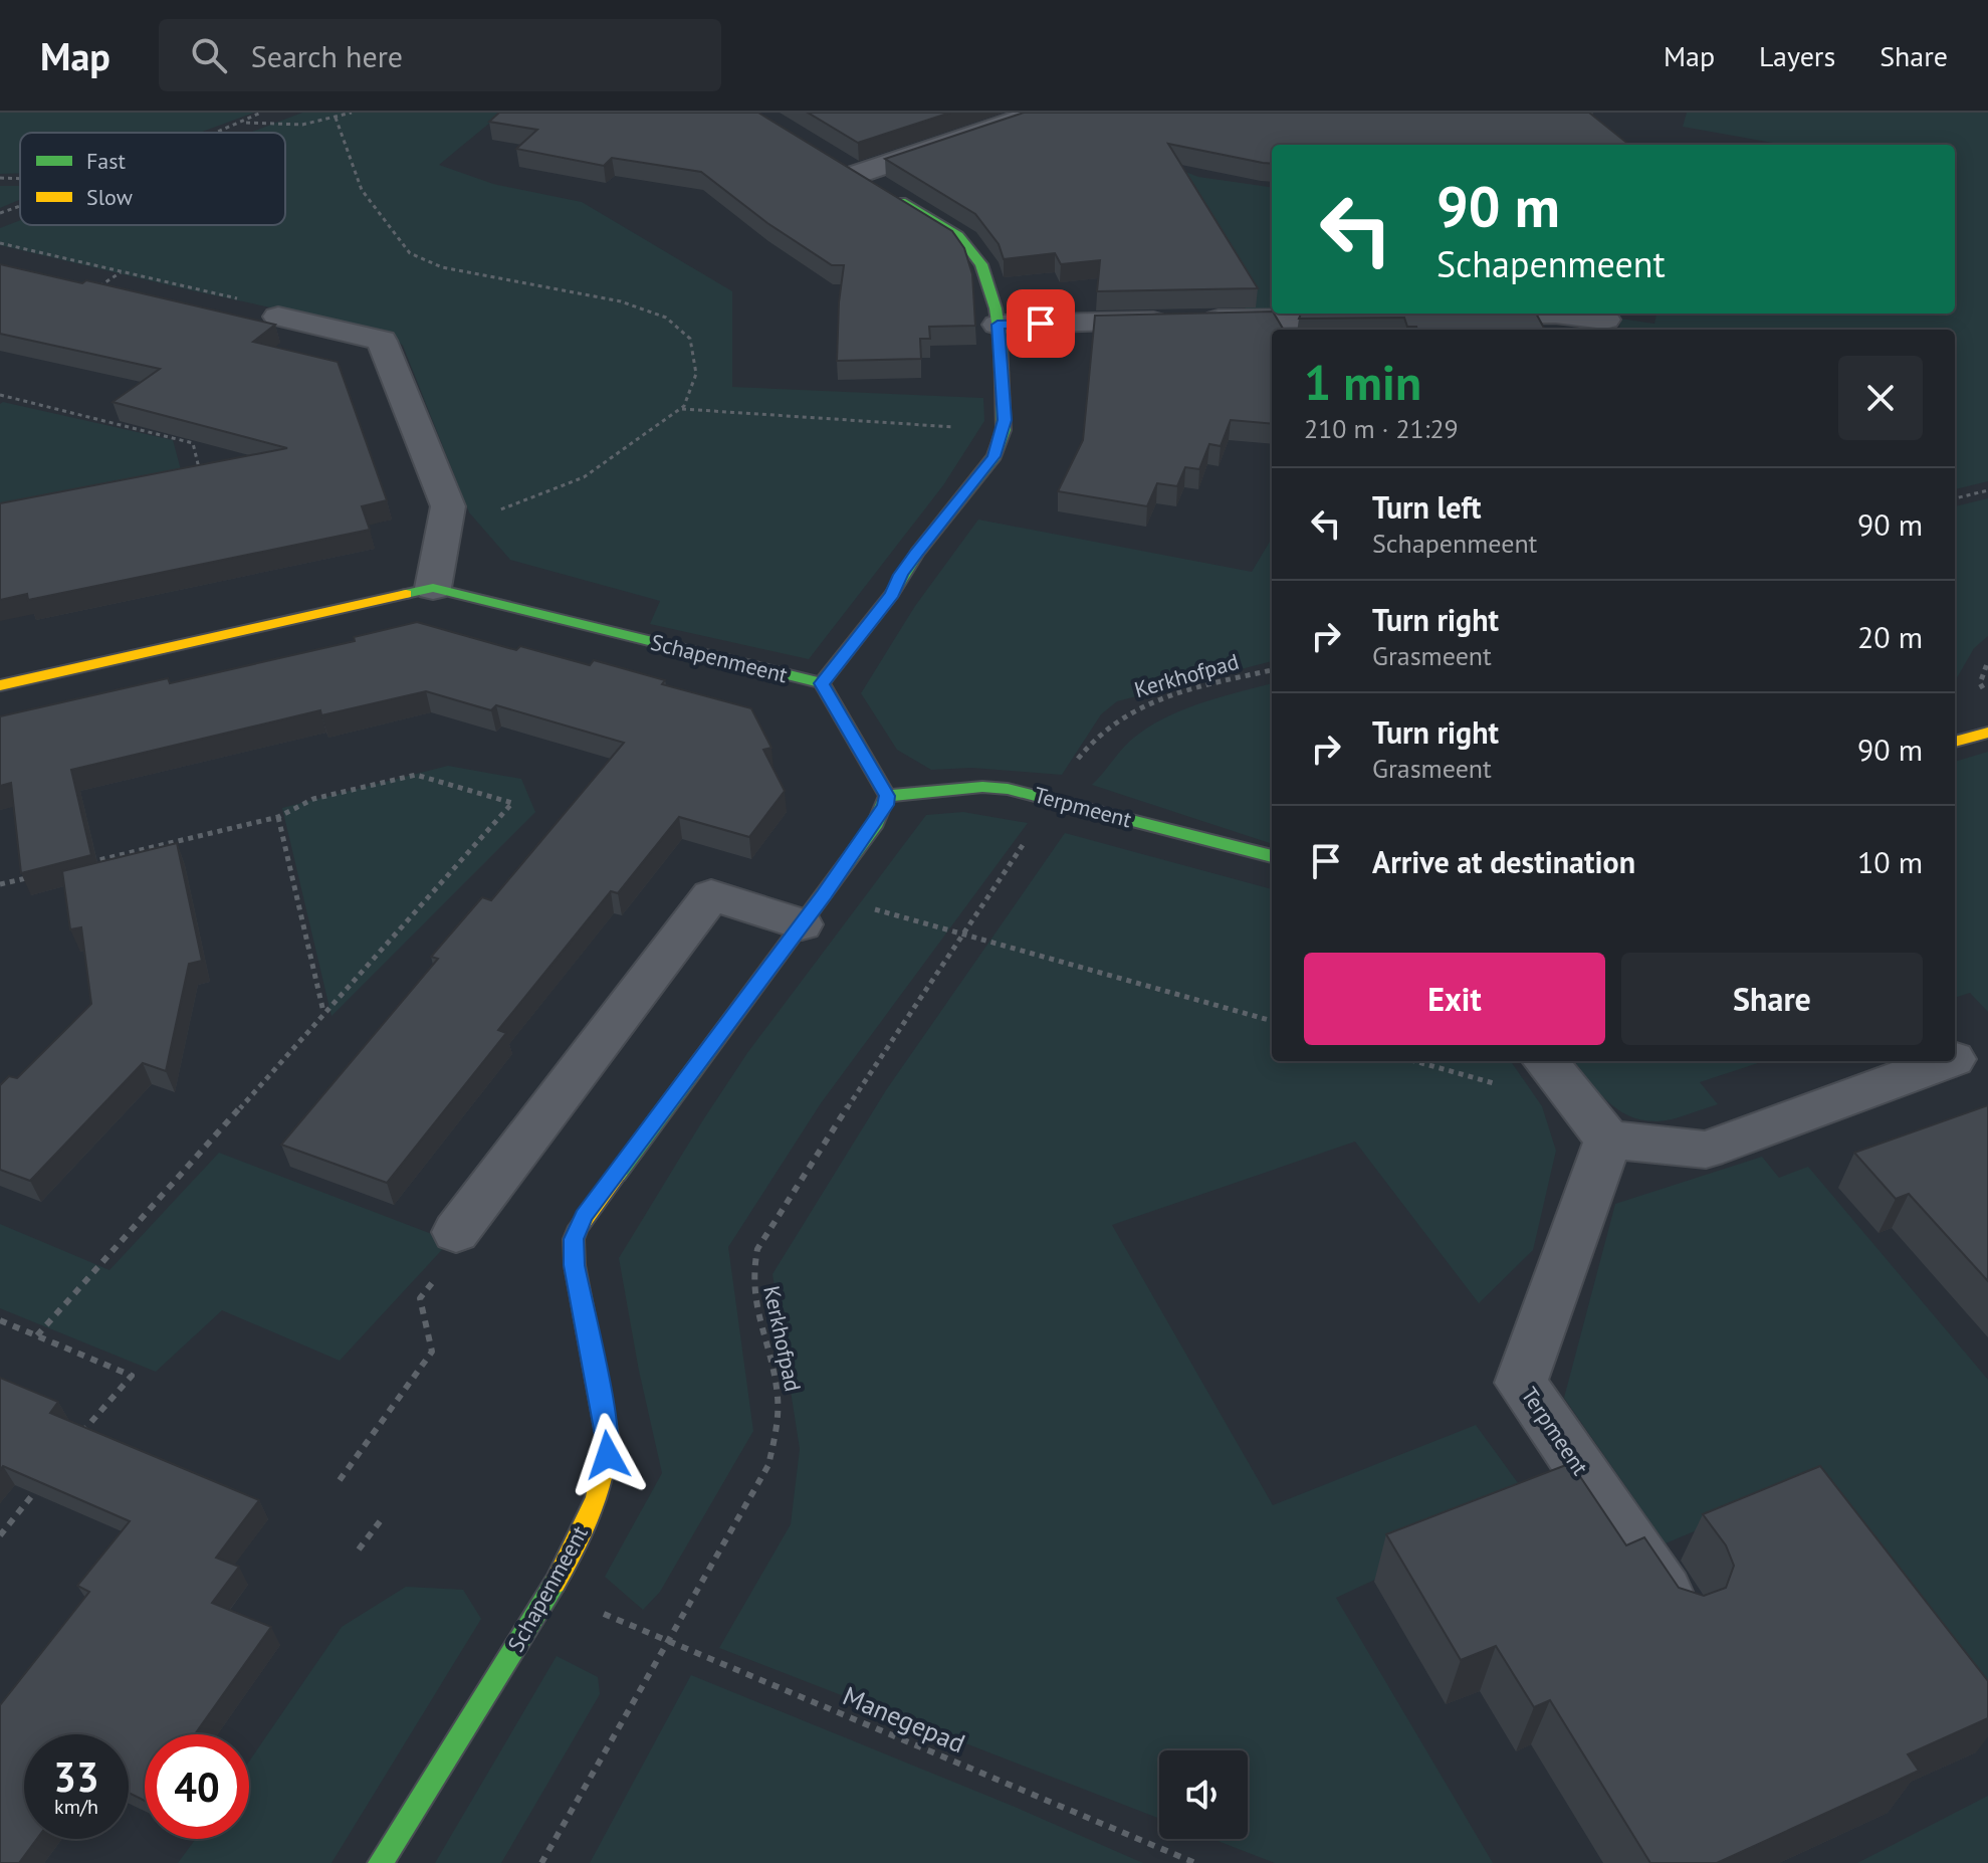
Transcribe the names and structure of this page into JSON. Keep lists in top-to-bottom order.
{
  "streets": {
    "street": ["Schapenmeent", "Terpmeent"],
    "path": ["Kerkhofpad", "Manegepad"]
  },
  "crossings": [
    ["Schapenmeent", "Terpmeent"],
    ["Kerkhofpad", "Manegepad"]
  ],
  "legend": ["Fast", "Slow"],
  "page": {
    "header": "Map",
    "search": "Search here",
    "nav": ["Map", "Layers", "Share"],
    "turn": ["90 m", "Schapenmeent"],
    "heading": ["1 min", "210 m · 21:29"],
    "list": [
      {
        "name": "Turn left",
        "note": "Schapenmeent",
        "value": "90 m"
      },
      {
        "name": "Turn right",
        "note": "Grasmeent",
        "value": "20 m"
      },
      {
        "name": "Turn right",
        "note": "Grasmeent",
        "value": "90 m"
      },
      {
        "name": "Arrive at destination",
        "value": "10 m"
      }
    ],
    "buttons": ["Exit", "Share"],
    "speed": "33 km/h",
    "limit": "40"
  }
}
